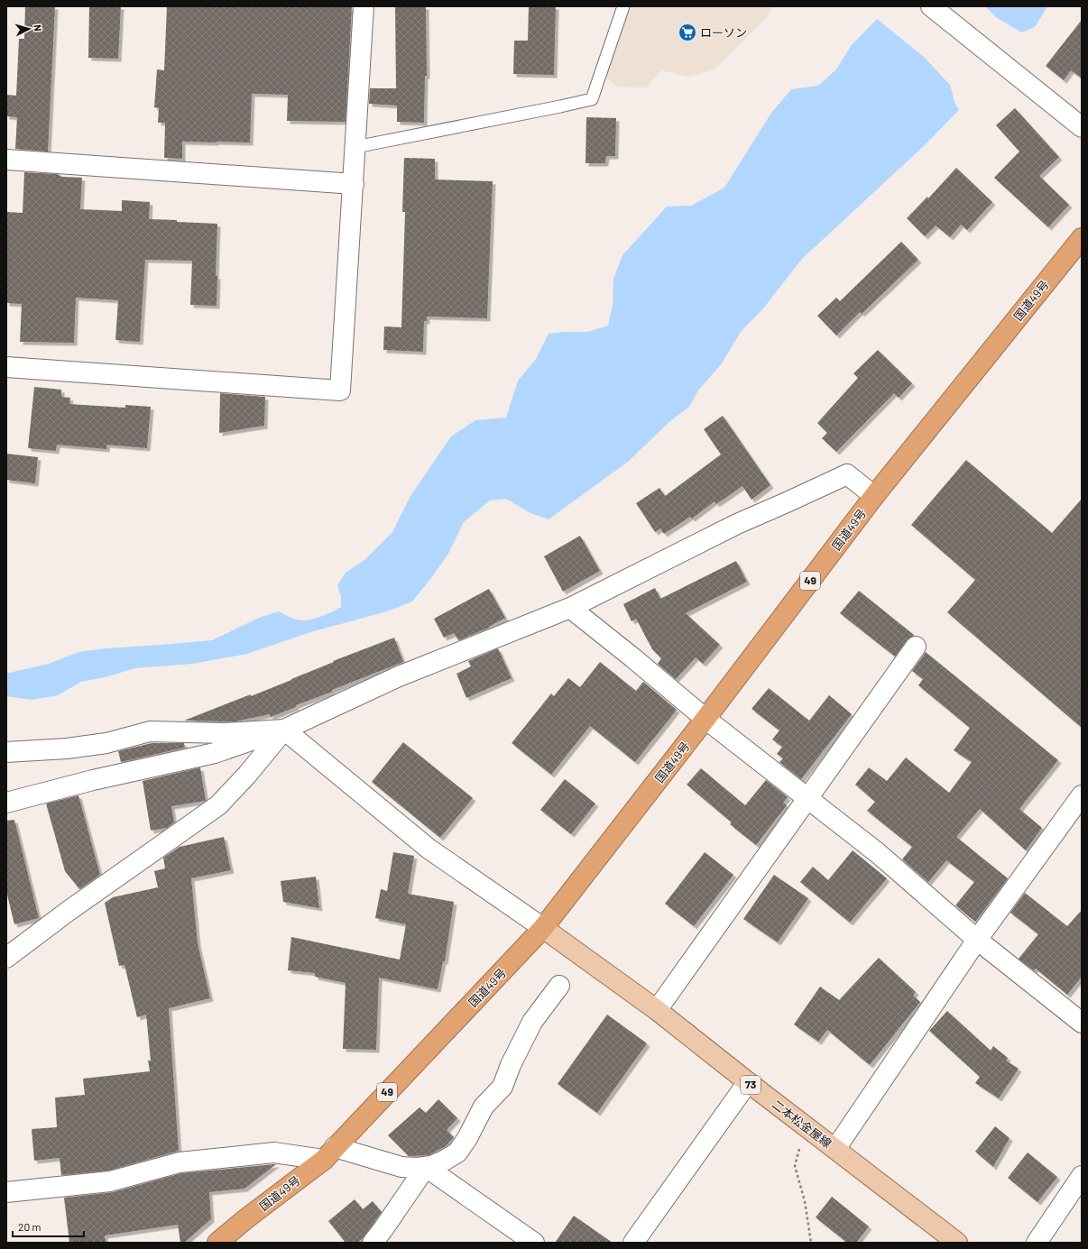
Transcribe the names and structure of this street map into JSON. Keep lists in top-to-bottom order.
{
  "streets": {
    "highway": ["国道49号", "49"],
    "main road": ["73", "二本松金屋線"]
  },
  "crossings": [
    ["国道49号", "二本松金屋線"]
  ],
  "places": {
    "supermarket": ["ローソン"]
  },
  "scale_bar": "20 m",
  "north": "right"
}
